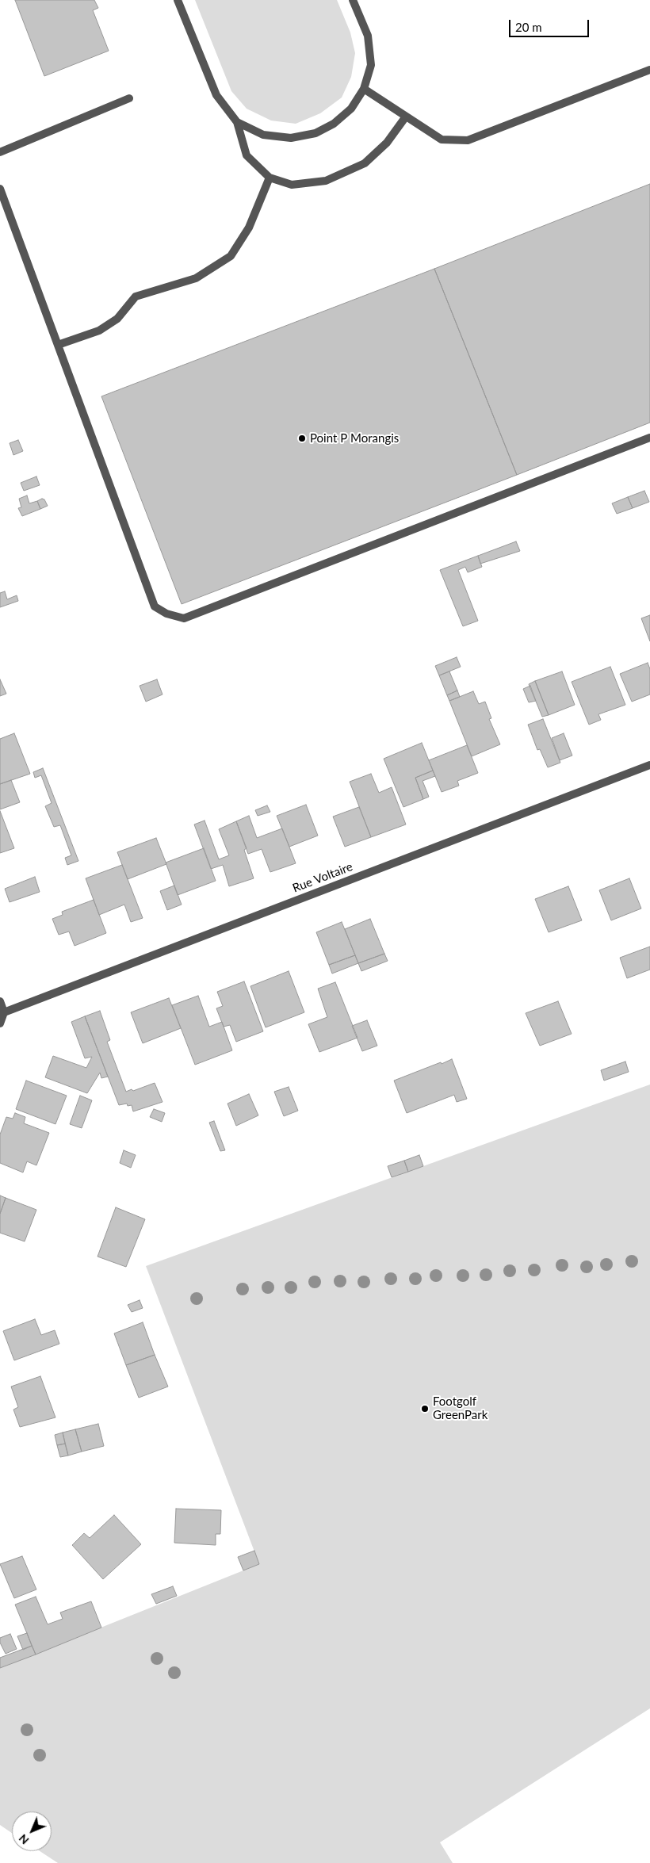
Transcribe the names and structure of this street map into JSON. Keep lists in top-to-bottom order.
{
  "streets": {
    "street": ["Rue Voltaire"]
  },
  "places": ["Point P Morangis", "Footgolf GreenPark"],
  "scale_bar": "20 m",
  "north": "bottom left"
}
